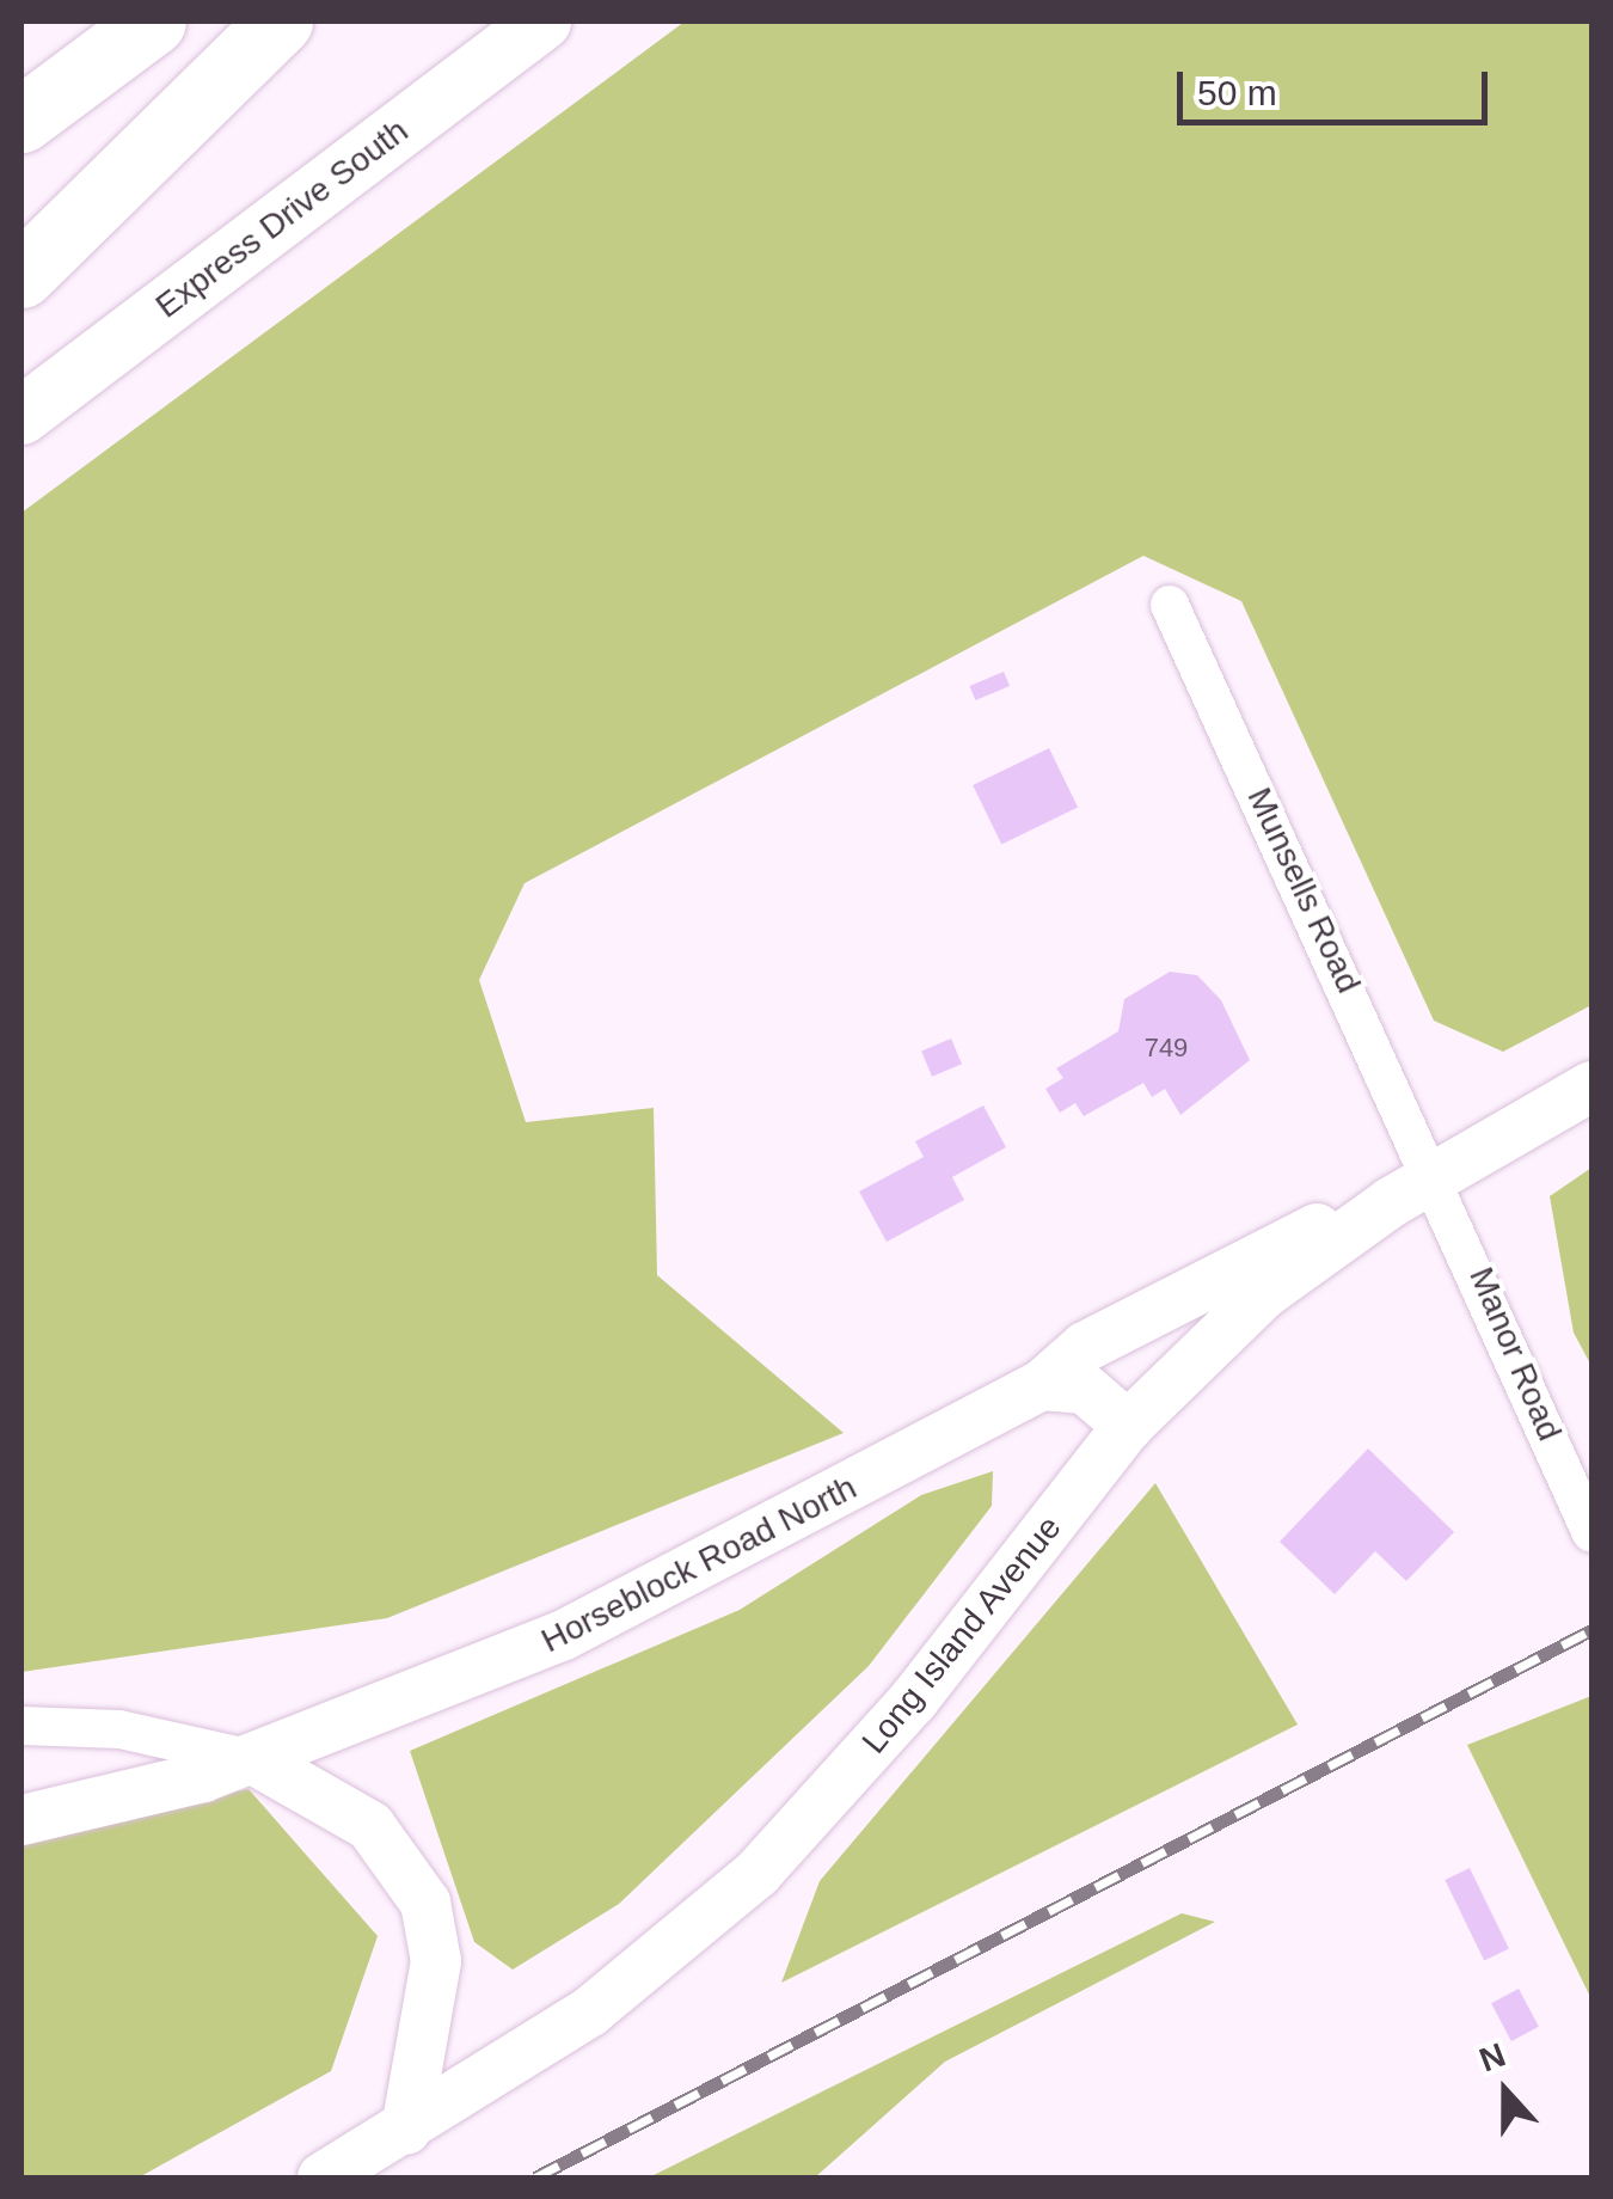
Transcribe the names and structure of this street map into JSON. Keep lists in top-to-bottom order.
{
  "streets": {
    "main road": ["Express Drive South"],
    "street": [
      "Munsells Road",
      "Manor Road",
      "Horseblock Road North",
      "Long Island Avenue"
    ]
  },
  "crossings": [
    ["Munsells Road", "Manor Road"],
    ["Munsells Road", "Horseblock Road North"],
    ["Munsells Road", "Long Island Avenue"],
    ["Manor Road", "Horseblock Road North"],
    ["Manor Road", "Long Island Avenue"],
    ["Horseblock Road North", "Long Island Avenue"]
  ],
  "house_numbers": ["749"],
  "scale_bar": "50 m",
  "north": "top"
}
